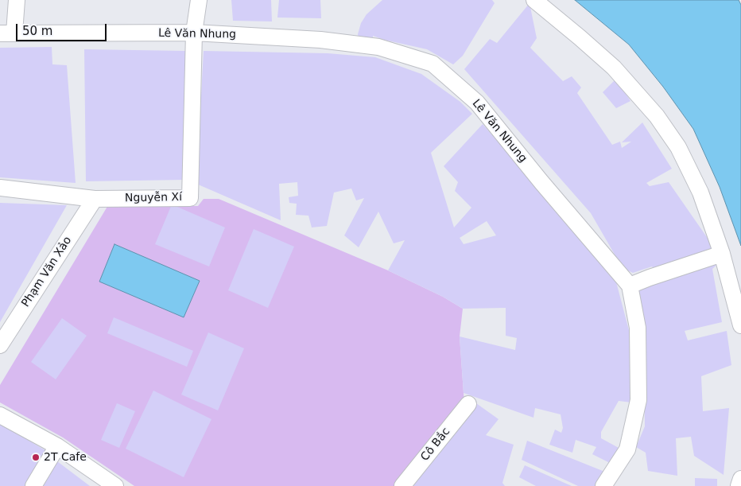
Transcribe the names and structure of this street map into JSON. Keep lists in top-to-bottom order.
{
  "streets": {
    "street": [
      "Lê Văn Nhung",
      "Nguyễn Xí",
      "Phạm Văn Xảo",
      "Cô Bắc"
    ]
  },
  "crossings": [
    ["Lê Văn Nhung", "Nguyễn Xí"],
    ["Nguyễn Xí", "Phạm Văn Xảo"]
  ],
  "places": ["2T Cafe"],
  "scale_bar": "50 m"
}
